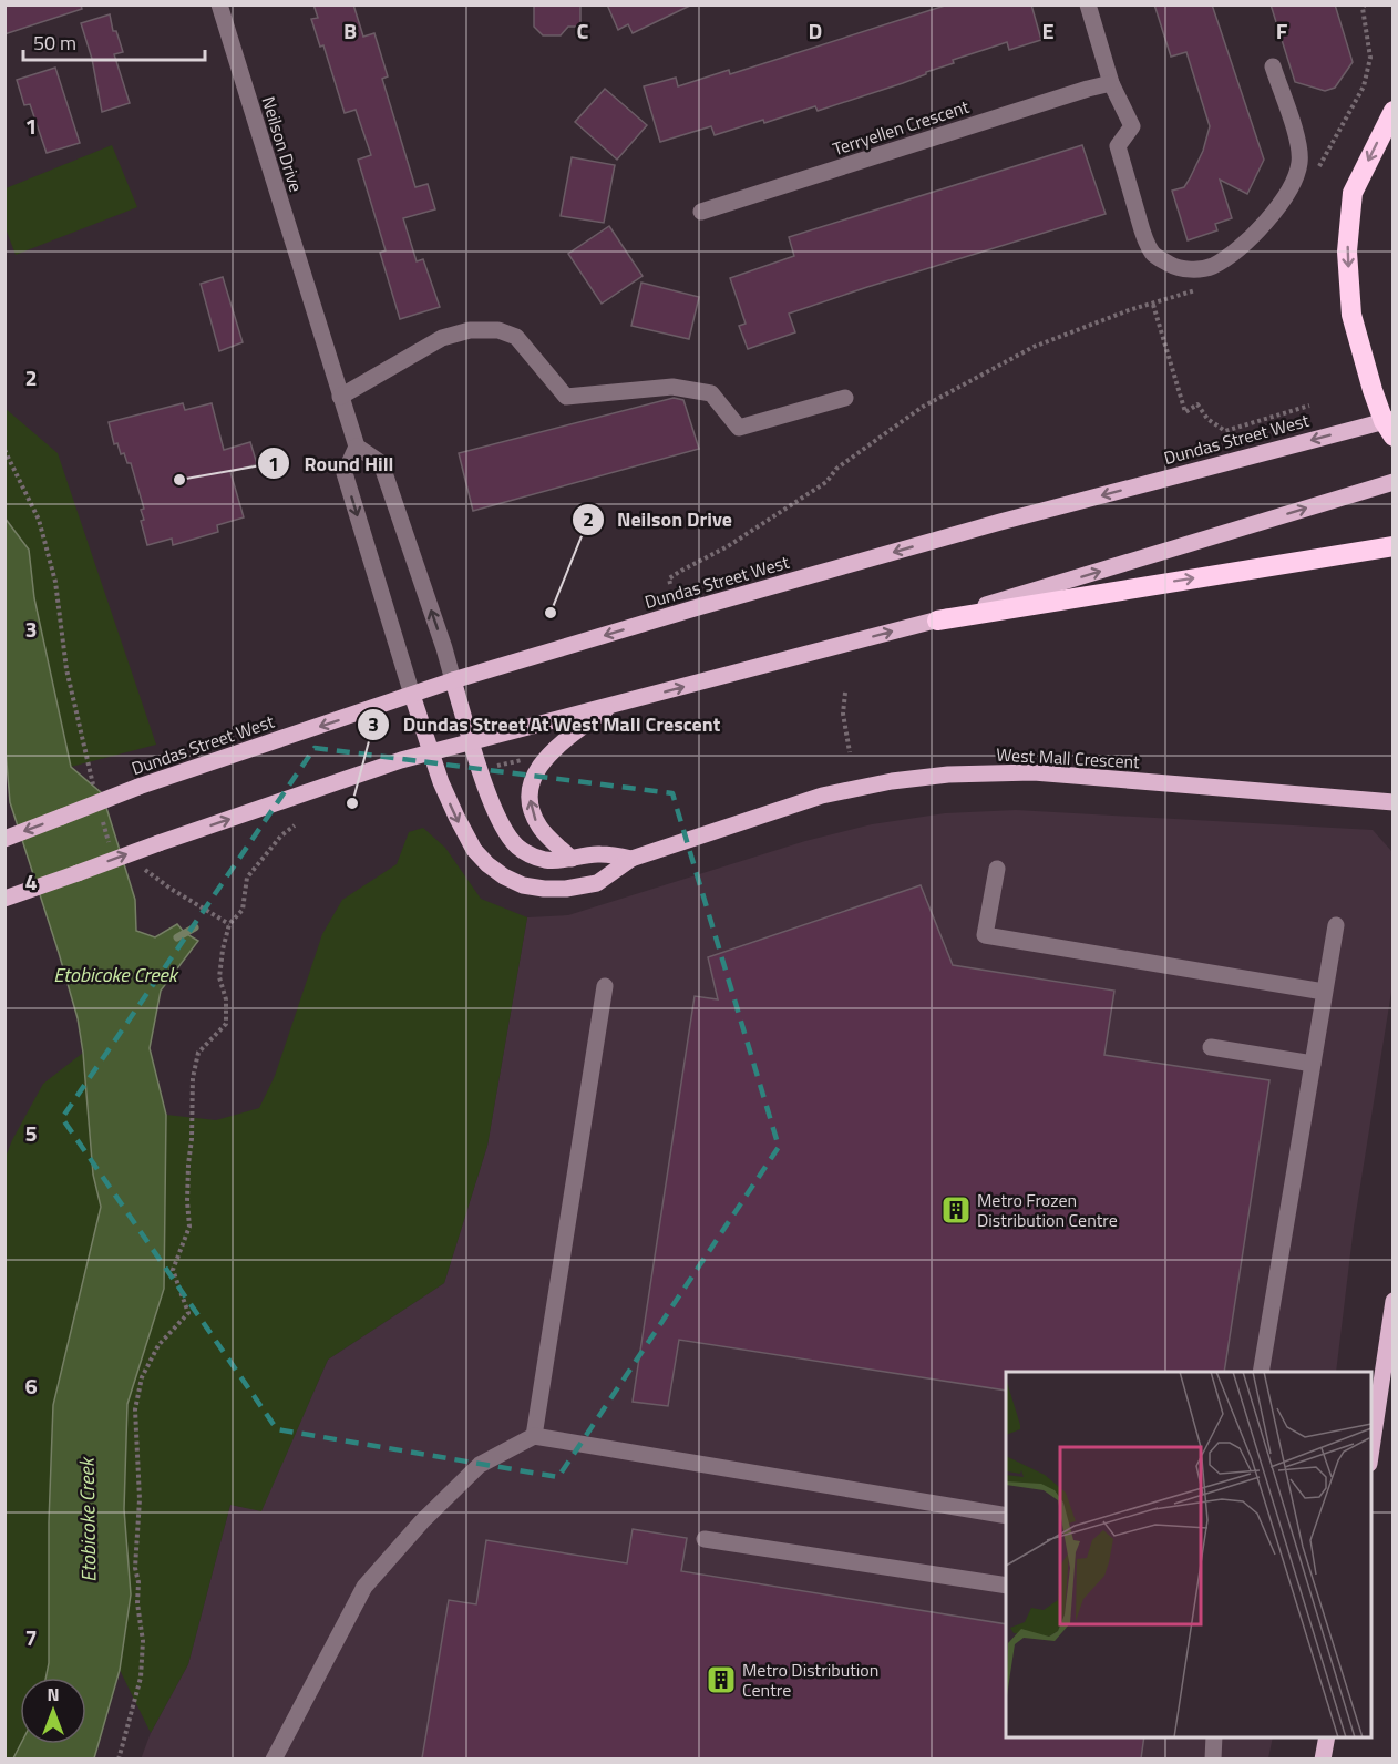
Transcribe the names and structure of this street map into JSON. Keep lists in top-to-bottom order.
{
  "streets": {
    "main road": ["Dundas Street West", "West Mall Crescent"],
    "street": ["Terryellen Crescent", "Neilson Drive"]
  },
  "water": ["Etobicoke Creek"],
  "places": {
    "other": ["Round Hill", "Neilson Drive", "Dundas Street At West Mall Crescent"],
    "building": ["Metro Frozen Distribution Centre", "Metro Distribution Centre"]
  },
  "scale_bar": "50 m",
  "north": "top",
  "grid": {
    "columns": [
      "B",
      "C",
      "D",
      "E",
      "F"
    ],
    "rows": [
      "1",
      "2",
      "3",
      "4",
      "5",
      "6",
      "7"
    ]
  }
}
